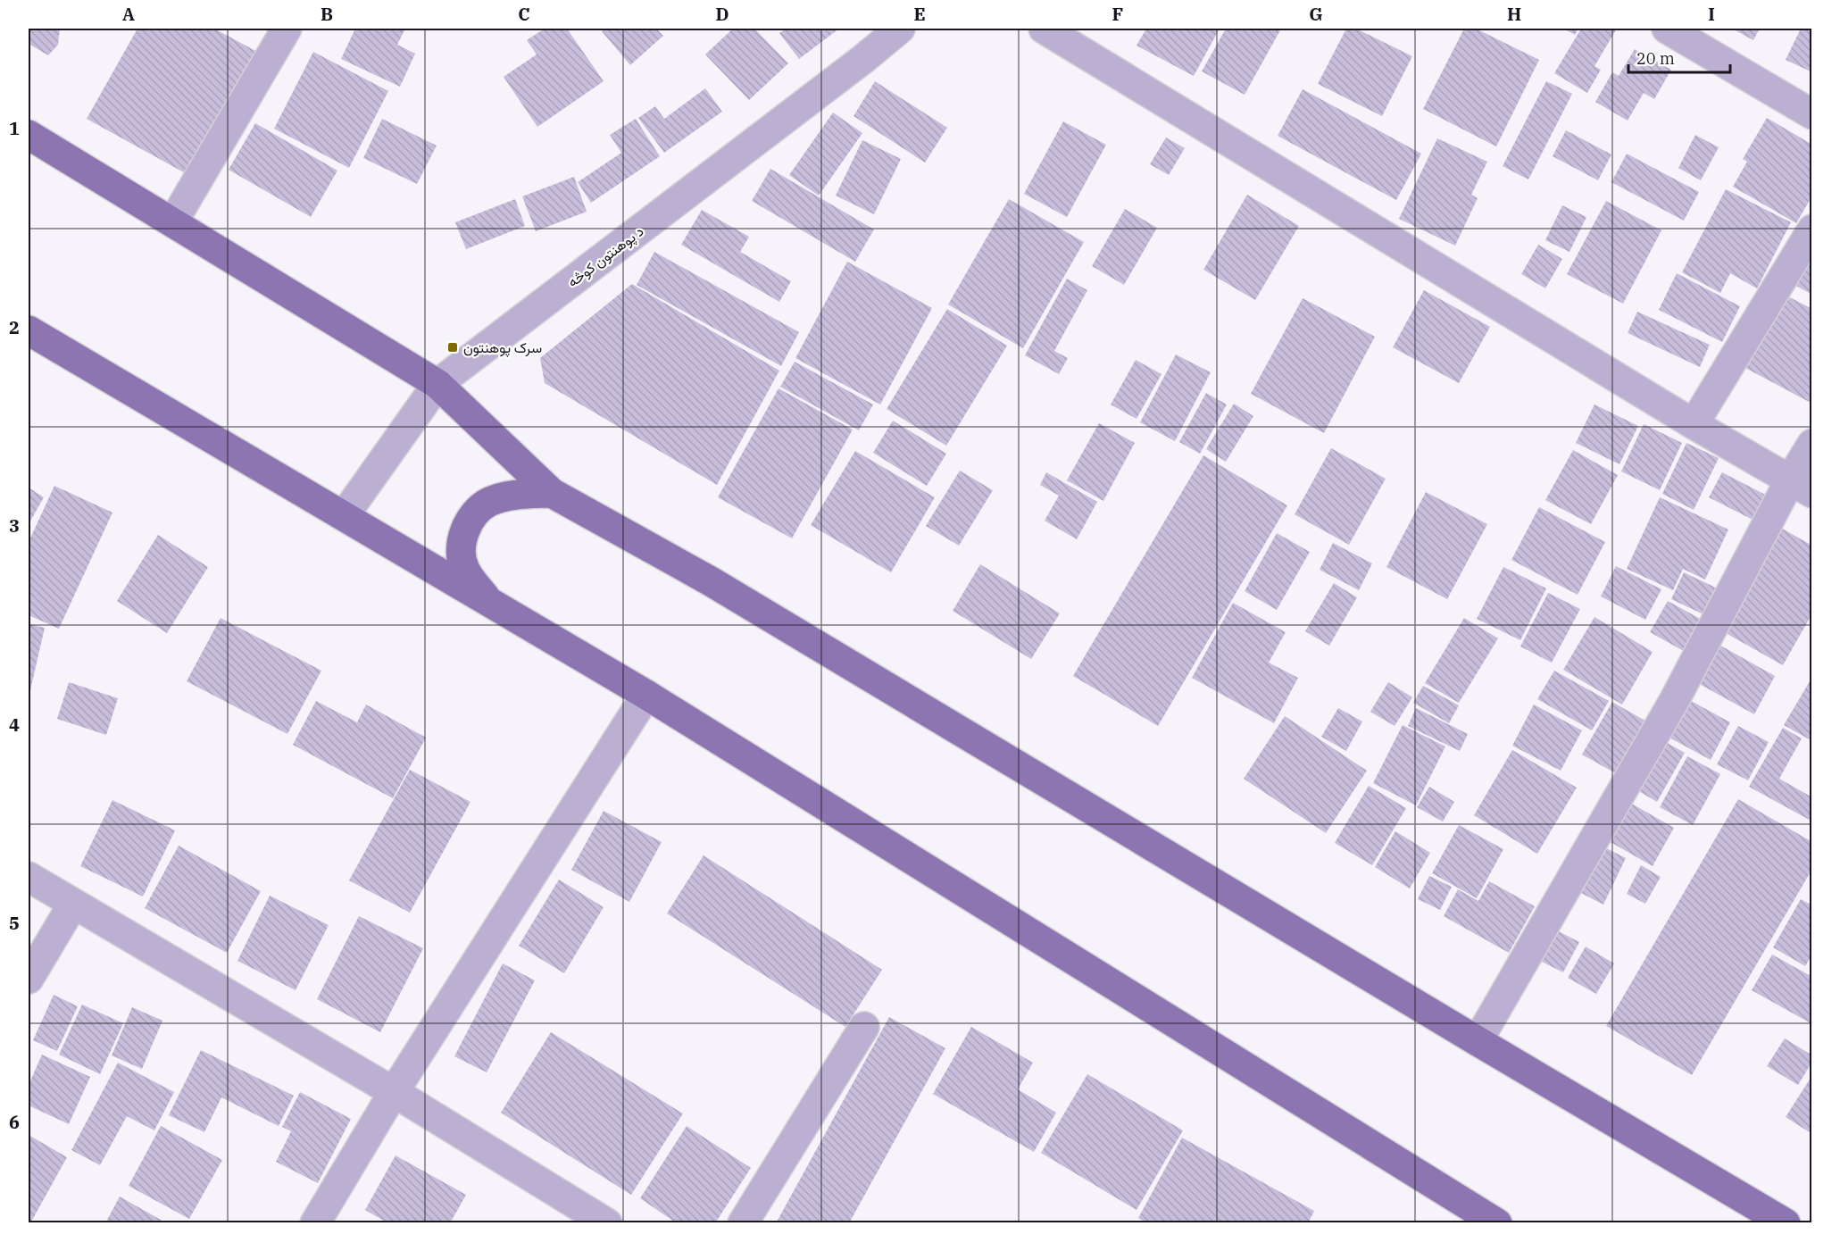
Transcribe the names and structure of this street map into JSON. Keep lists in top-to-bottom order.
{
  "streets": {
    "street": ["د پوهنتون کوڅه"]
  },
  "places": {
    "transit": ["سرک پوهنتون"]
  },
  "scale_bar": "20 m",
  "grid": {
    "columns": [
      "A",
      "B",
      "C",
      "D",
      "E",
      "F",
      "G",
      "H",
      "I"
    ],
    "rows": [
      "1",
      "2",
      "3",
      "4",
      "5",
      "6"
    ]
  }
}
